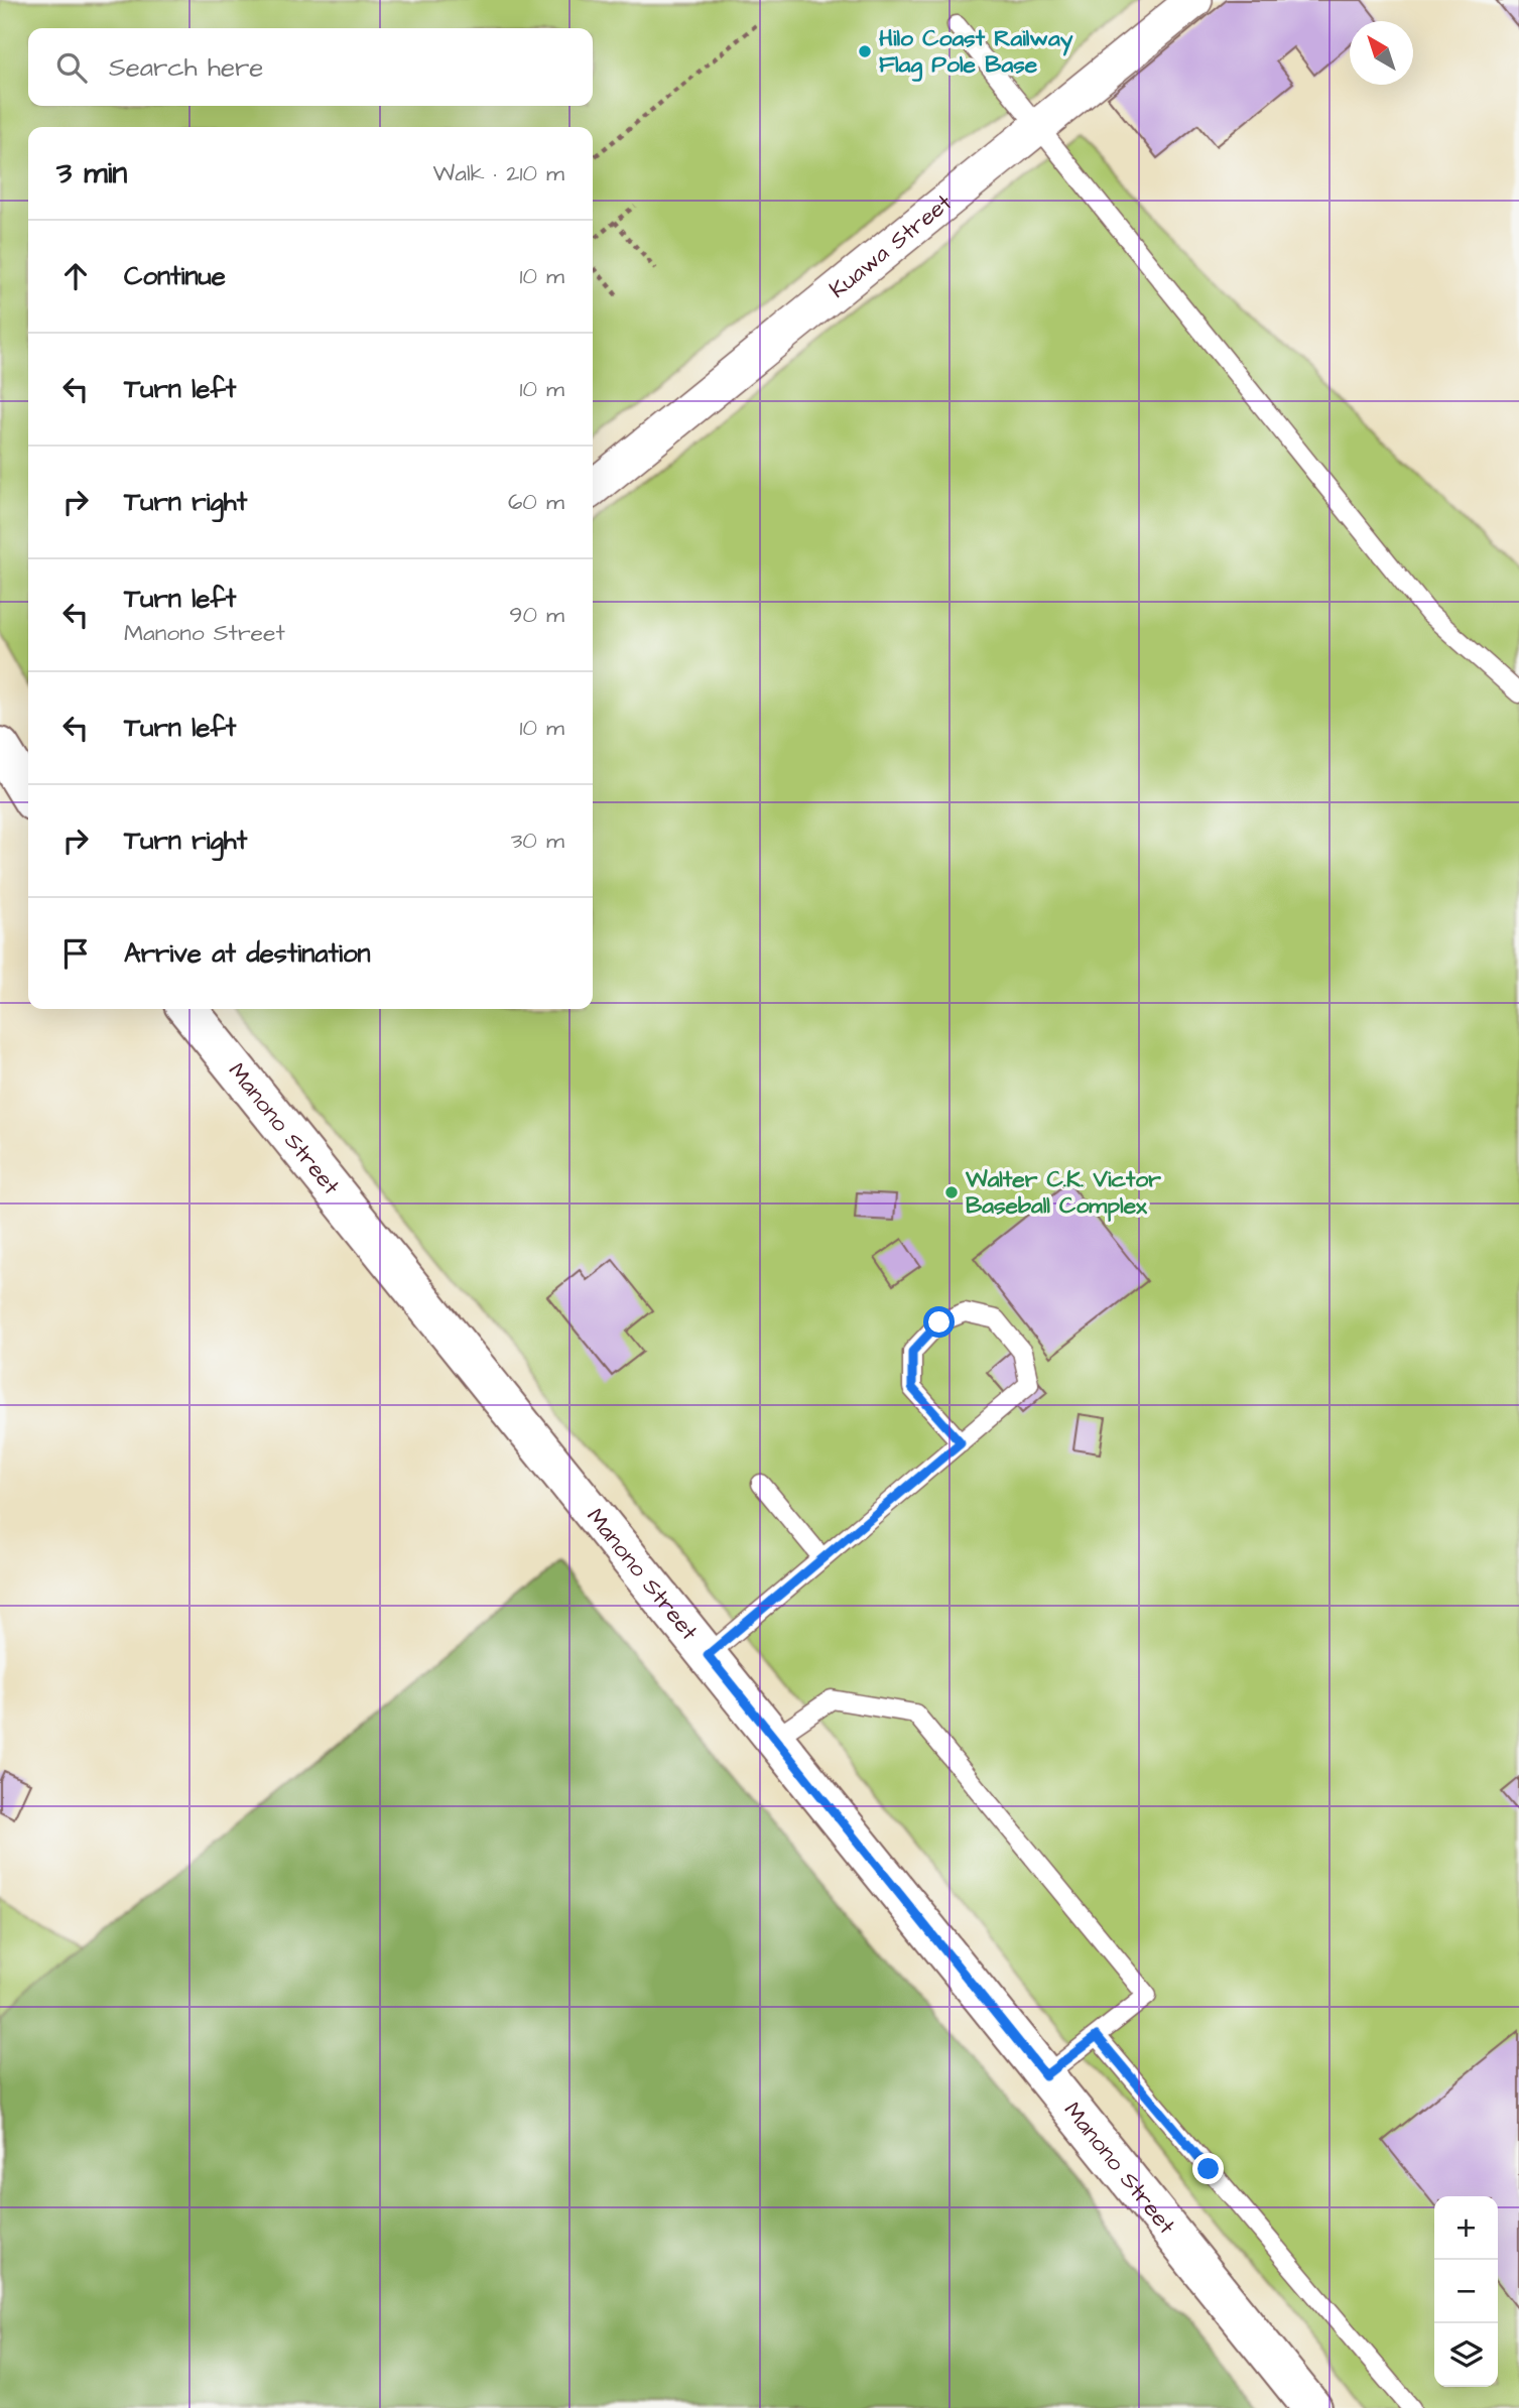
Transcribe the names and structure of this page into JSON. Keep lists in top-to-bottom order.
{
  "streets": {
    "street": ["Kuawa Street", "Manono Street"]
  },
  "places": ["Hilo Coast Railway Flag Pole Base", "Walter C.K. Victor Baseball Complex"],
  "north": "top left",
  "page": {
    "search": "Search here",
    "heading": ["3 min", "Walk · 210 m"],
    "list": [
      ["Continue", "10 m"],
      ["Turn left", "10 m"],
      ["Turn right", "60 m"],
      ["Turn left", "Manono Street", "90 m"],
      ["Turn left", "10 m"],
      ["Turn right", "30 m"],
      "Arrive at destination"
    ],
    "map_buttons": ["+", "−"]
  }
}
